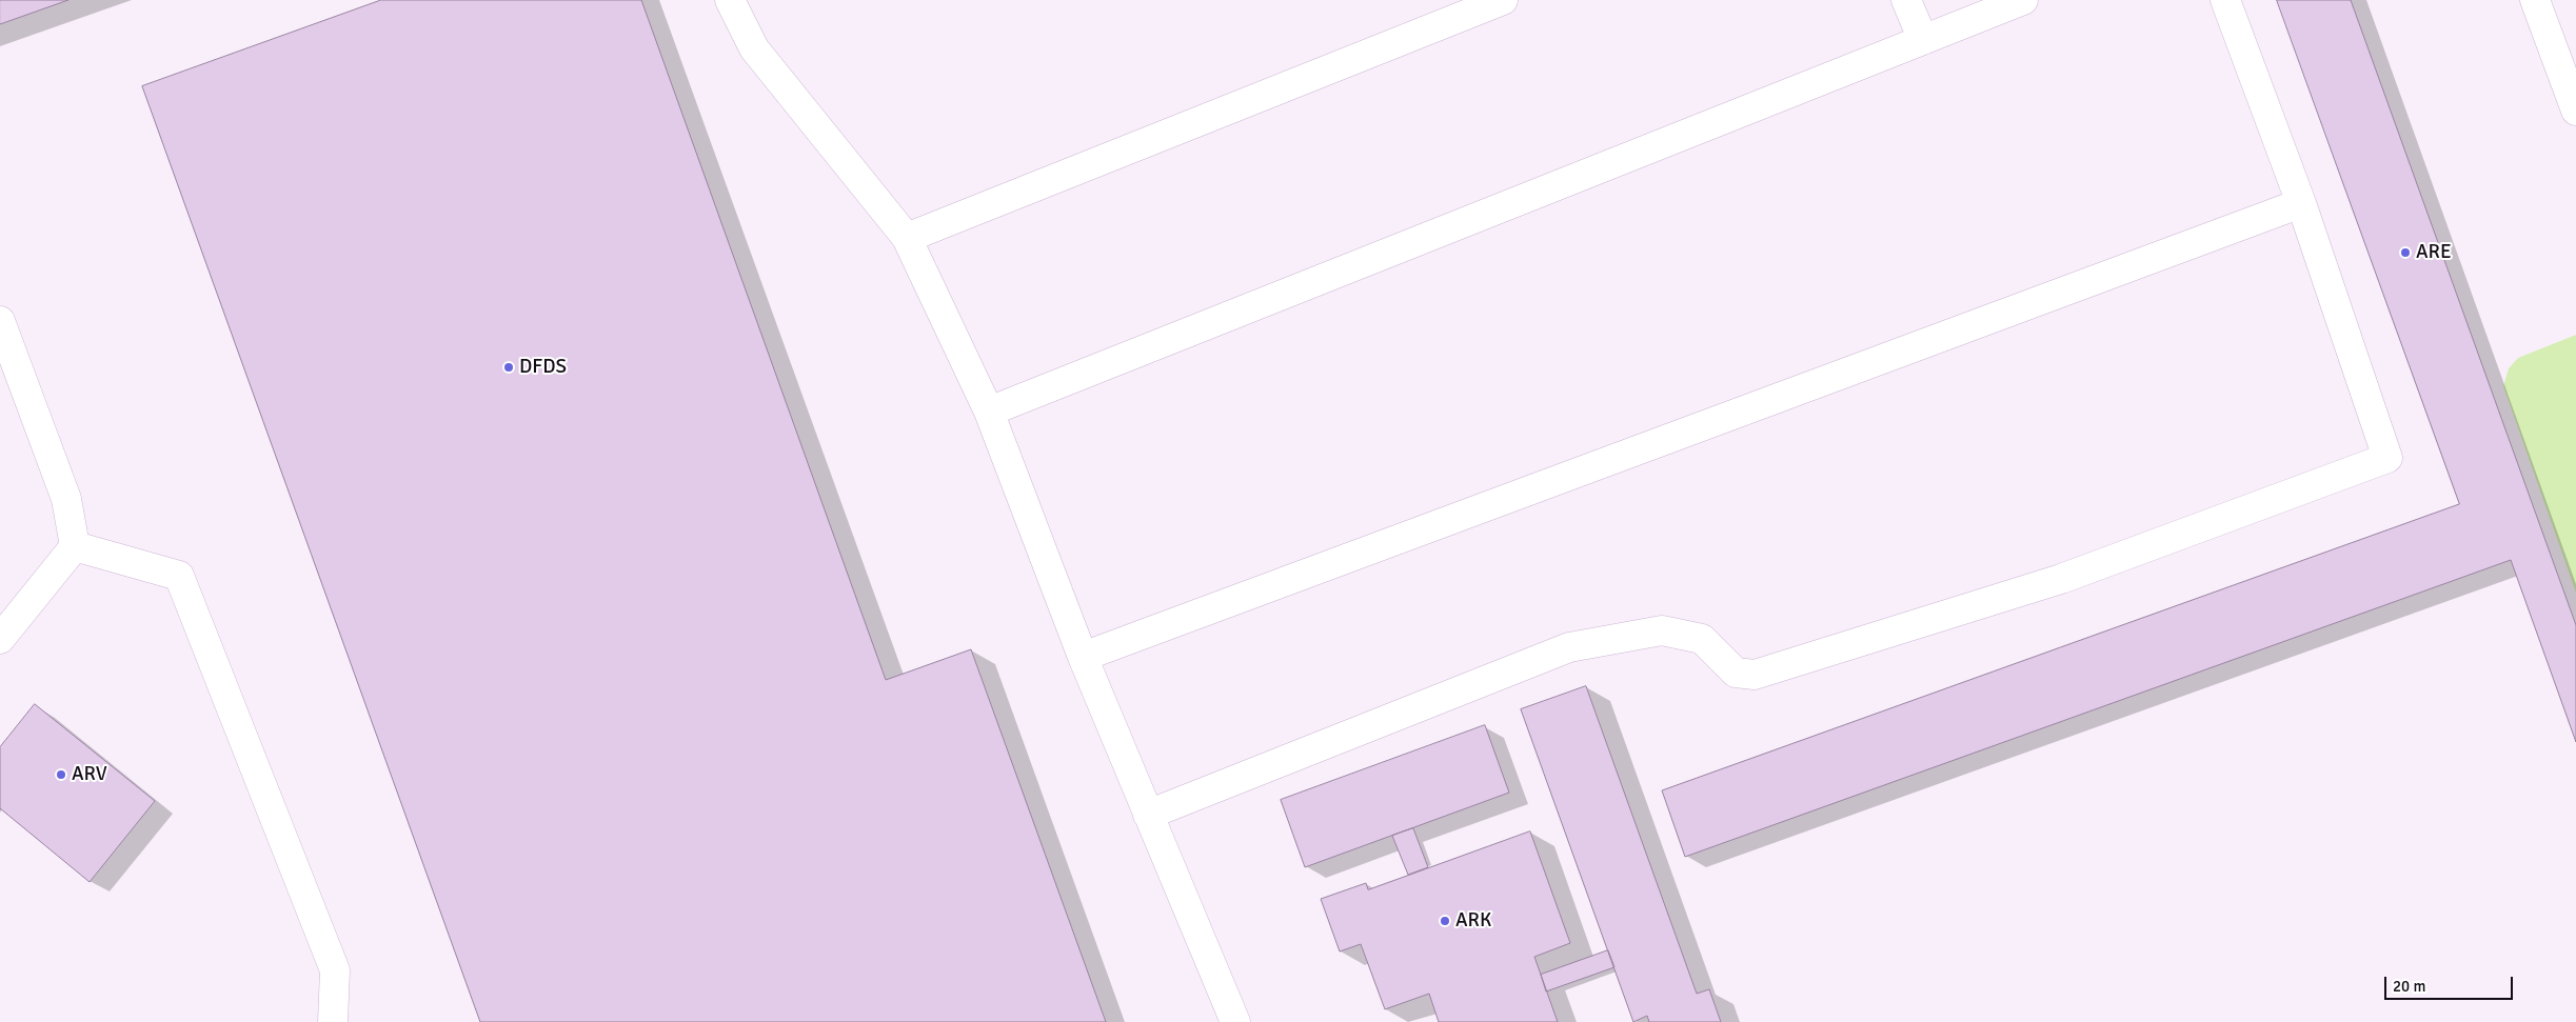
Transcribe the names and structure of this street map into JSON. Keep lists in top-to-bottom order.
{
  "places": [
    "ARE",
    "DFDS",
    "ARV",
    "ARK"
  ],
  "scale_bar": "20 m"
}
